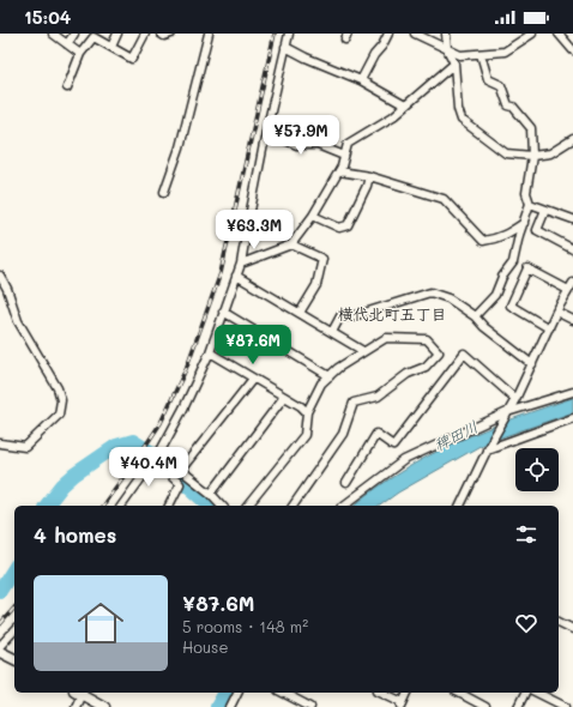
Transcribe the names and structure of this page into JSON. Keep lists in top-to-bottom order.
{
  "districts": ["横代北町五丁目"],
  "water": ["稗田川"],
  "page": {
    "status": "15:04",
    "price": [
      "¥57.9M",
      "¥63.3M",
      "¥87.6M",
      "¥40.4M"
    ],
    "heading": "4 homes",
    "list": [
      {
        "name": "¥87.6M",
        "note": "5 rooms · 148 m² · House"
      }
    ]
  }
}
